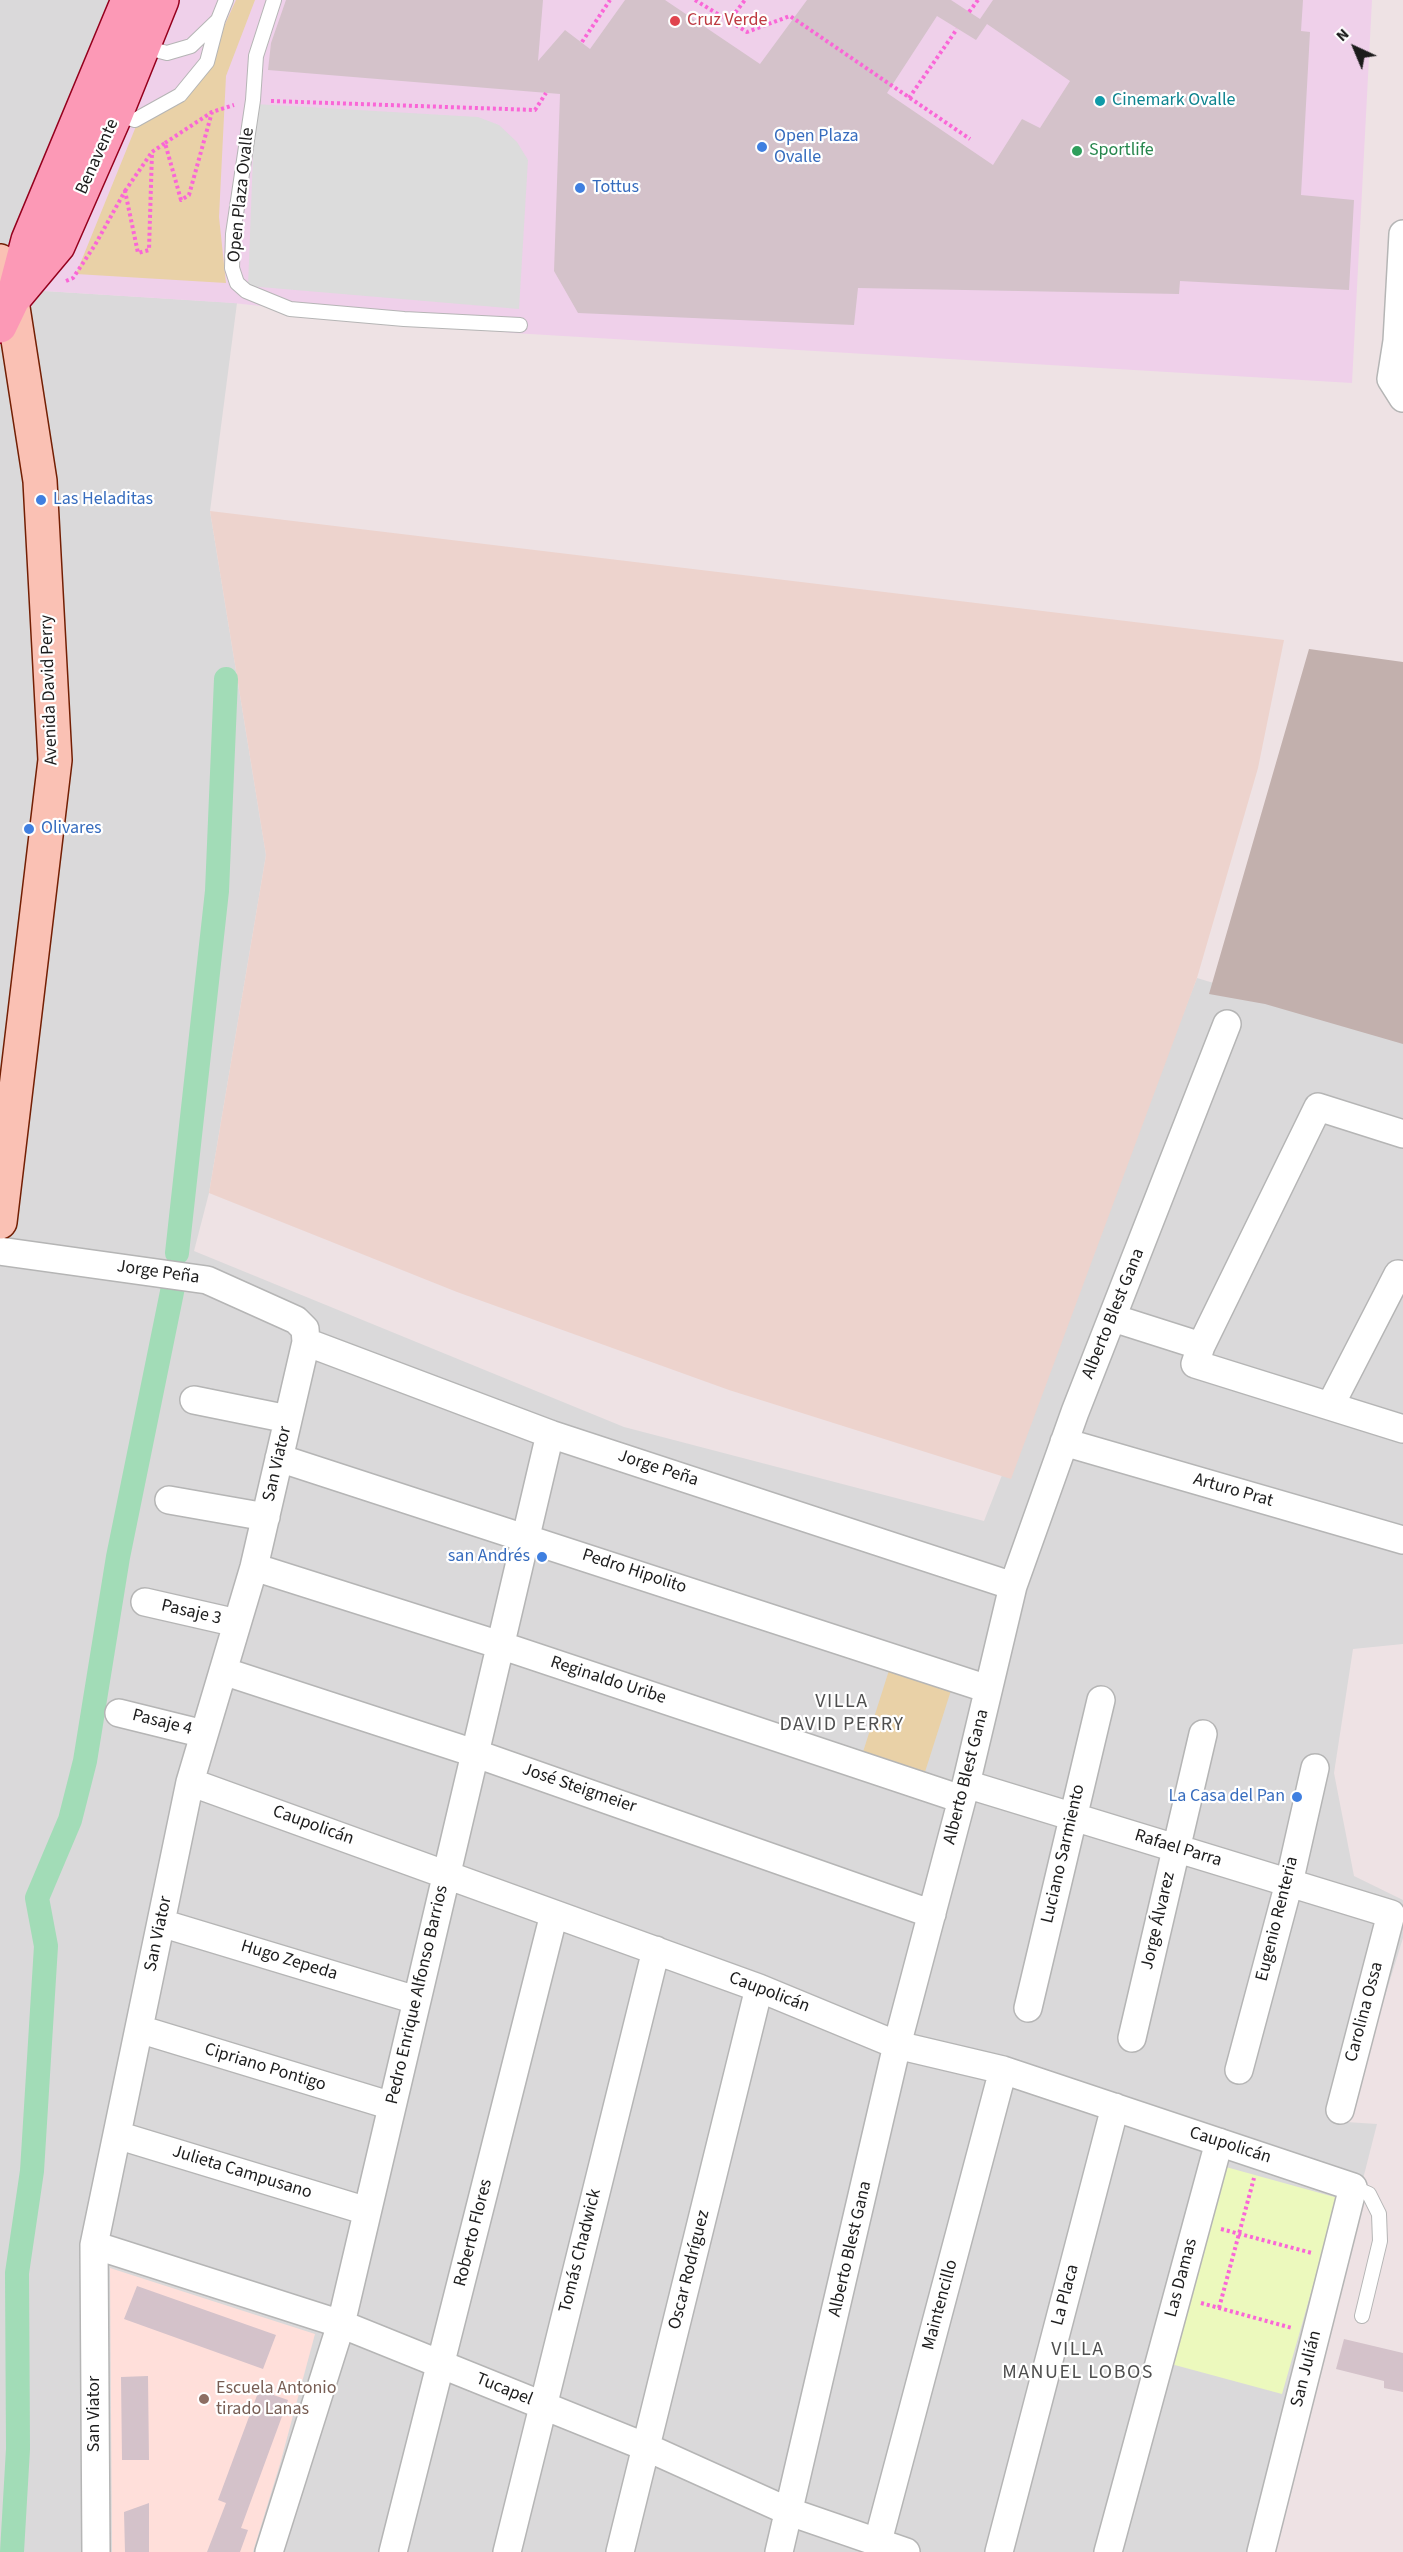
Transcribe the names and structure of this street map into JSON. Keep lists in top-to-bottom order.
{
  "streets": {
    "main road": ["Benavente", "Avenida David Perry"],
    "street": [
      "Jorge Peña",
      "Alberto Blest Gana",
      "San Viator",
      "Arturo Prat",
      "Pedro Hipolito",
      "Pasaje 3",
      "Reginaldo Uribe",
      "Pasaje 4",
      "José Steigmeier",
      "Caupolicán",
      "Rafael Parra",
      "Luciano Sarmiento",
      "Eugenio Renteria",
      "Jorge Álvarez",
      "Hugo Zepeda",
      "Pedro Enrique Alfonso Barrios",
      "Carolina Ossa",
      "Cipriano Pontigo",
      "Julieta Campusano",
      "Roberto Flores",
      "Tomás Chadwick",
      "Oscar Rodríguez",
      "Las Damas",
      "La Placa",
      "Maintencillo",
      "San Julián",
      "Tucapel"
    ],
    "lane": ["Open Plaza Ovalle"]
  },
  "crossings": [
    ["Benavente", "Avenida David Perry"],
    ["Jorge Peña", "Alberto Blest Gana"],
    ["Jorge Peña", "San Viator"],
    ["Jorge Peña", "Pedro Enrique Alfonso Barrios"],
    ["Alberto Blest Gana", "Arturo Prat"],
    ["Alberto Blest Gana", "Pedro Hipolito"],
    ["Alberto Blest Gana", "Reginaldo Uribe"],
    ["Alberto Blest Gana", "José Steigmeier"],
    ["Alberto Blest Gana", "Caupolicán"],
    ["Alberto Blest Gana", "Rafael Parra"],
    ["Alberto Blest Gana", "Tucapel"],
    ["San Viator", "Pedro Hipolito"],
    ["San Viator", "Pasaje 3"],
    ["San Viator", "Reginaldo Uribe"],
    ["San Viator", "Pasaje 4"],
    ["San Viator", "José Steigmeier"],
    ["San Viator", "Caupolicán"],
    ["San Viator", "Hugo Zepeda"],
    ["San Viator", "Cipriano Pontigo"],
    ["San Viator", "Julieta Campusano"],
    ["San Viator", "Tucapel"],
    ["Pedro Hipolito", "Pedro Enrique Alfonso Barrios"],
    ["Reginaldo Uribe", "Rafael Parra"],
    ["Reginaldo Uribe", "Pedro Enrique Alfonso Barrios"],
    ["José Steigmeier", "Pedro Enrique Alfonso Barrios"],
    ["Caupolicán", "Pedro Enrique Alfonso Barrios"],
    ["Caupolicán", "Roberto Flores"],
    ["Caupolicán", "Tomás Chadwick"],
    ["Caupolicán", "Oscar Rodríguez"],
    ["Caupolicán", "Las Damas"],
    ["Caupolicán", "La Placa"],
    ["Caupolicán", "Maintencillo"],
    ["Caupolicán", "San Julián"],
    ["Rafael Parra", "Luciano Sarmiento"],
    ["Rafael Parra", "Eugenio Renteria"],
    ["Rafael Parra", "Jorge Álvarez"],
    ["Rafael Parra", "Carolina Ossa"],
    ["Hugo Zepeda", "Pedro Enrique Alfonso Barrios"],
    ["Pedro Enrique Alfonso Barrios", "Cipriano Pontigo"],
    ["Pedro Enrique Alfonso Barrios", "Julieta Campusano"],
    ["Pedro Enrique Alfonso Barrios", "Tucapel"],
    ["Roberto Flores", "Tucapel"],
    ["Tomás Chadwick", "Tucapel"],
    ["Oscar Rodríguez", "Tucapel"],
    ["Maintencillo", "Tucapel"]
  ],
  "districts": ["VILLA DAVID PERRY", "VILLA MANUEL LOBOS"],
  "places": [
    "Cruz Verde",
    "Cinemark Ovalle",
    "Open Plaza Ovalle",
    "Sportlife",
    "Tottus",
    "Las Heladitas",
    "Olivares",
    "san Andrés",
    "La Casa del Pan",
    "Escuela Antonio tirado Lanas"
  ],
  "north": "top left"
}
